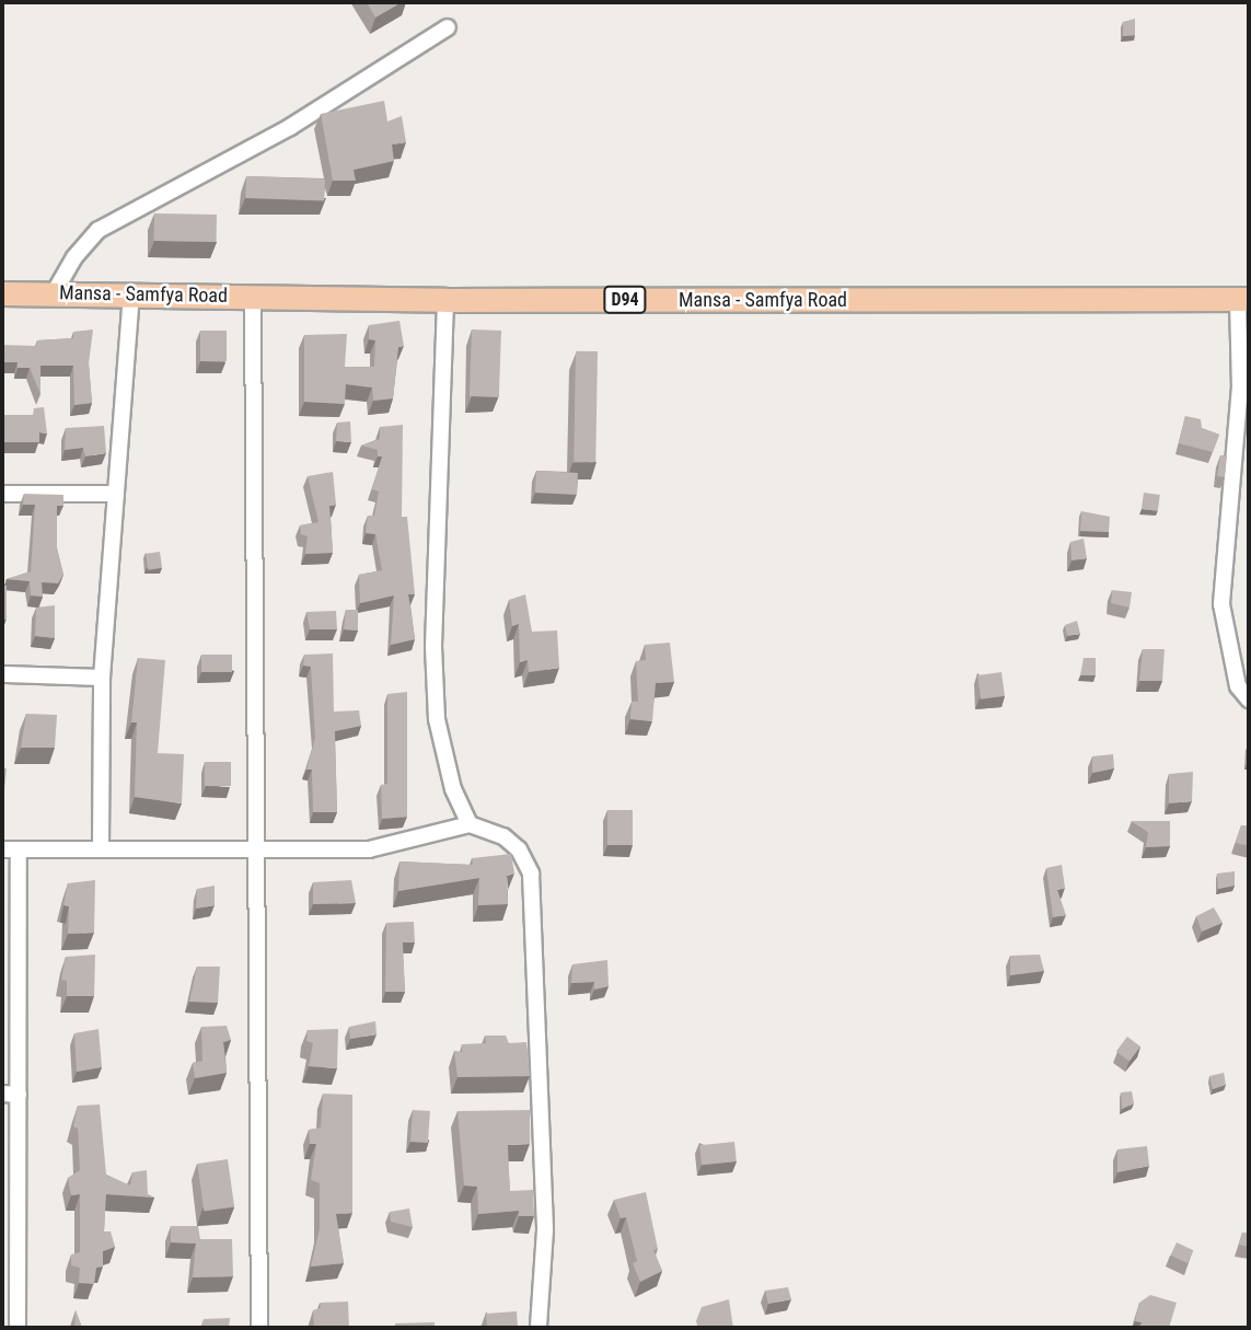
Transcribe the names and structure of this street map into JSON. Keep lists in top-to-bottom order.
{
  "streets": {
    "main road": ["Mansa - Samfya Road", "D94"]
  }
}
